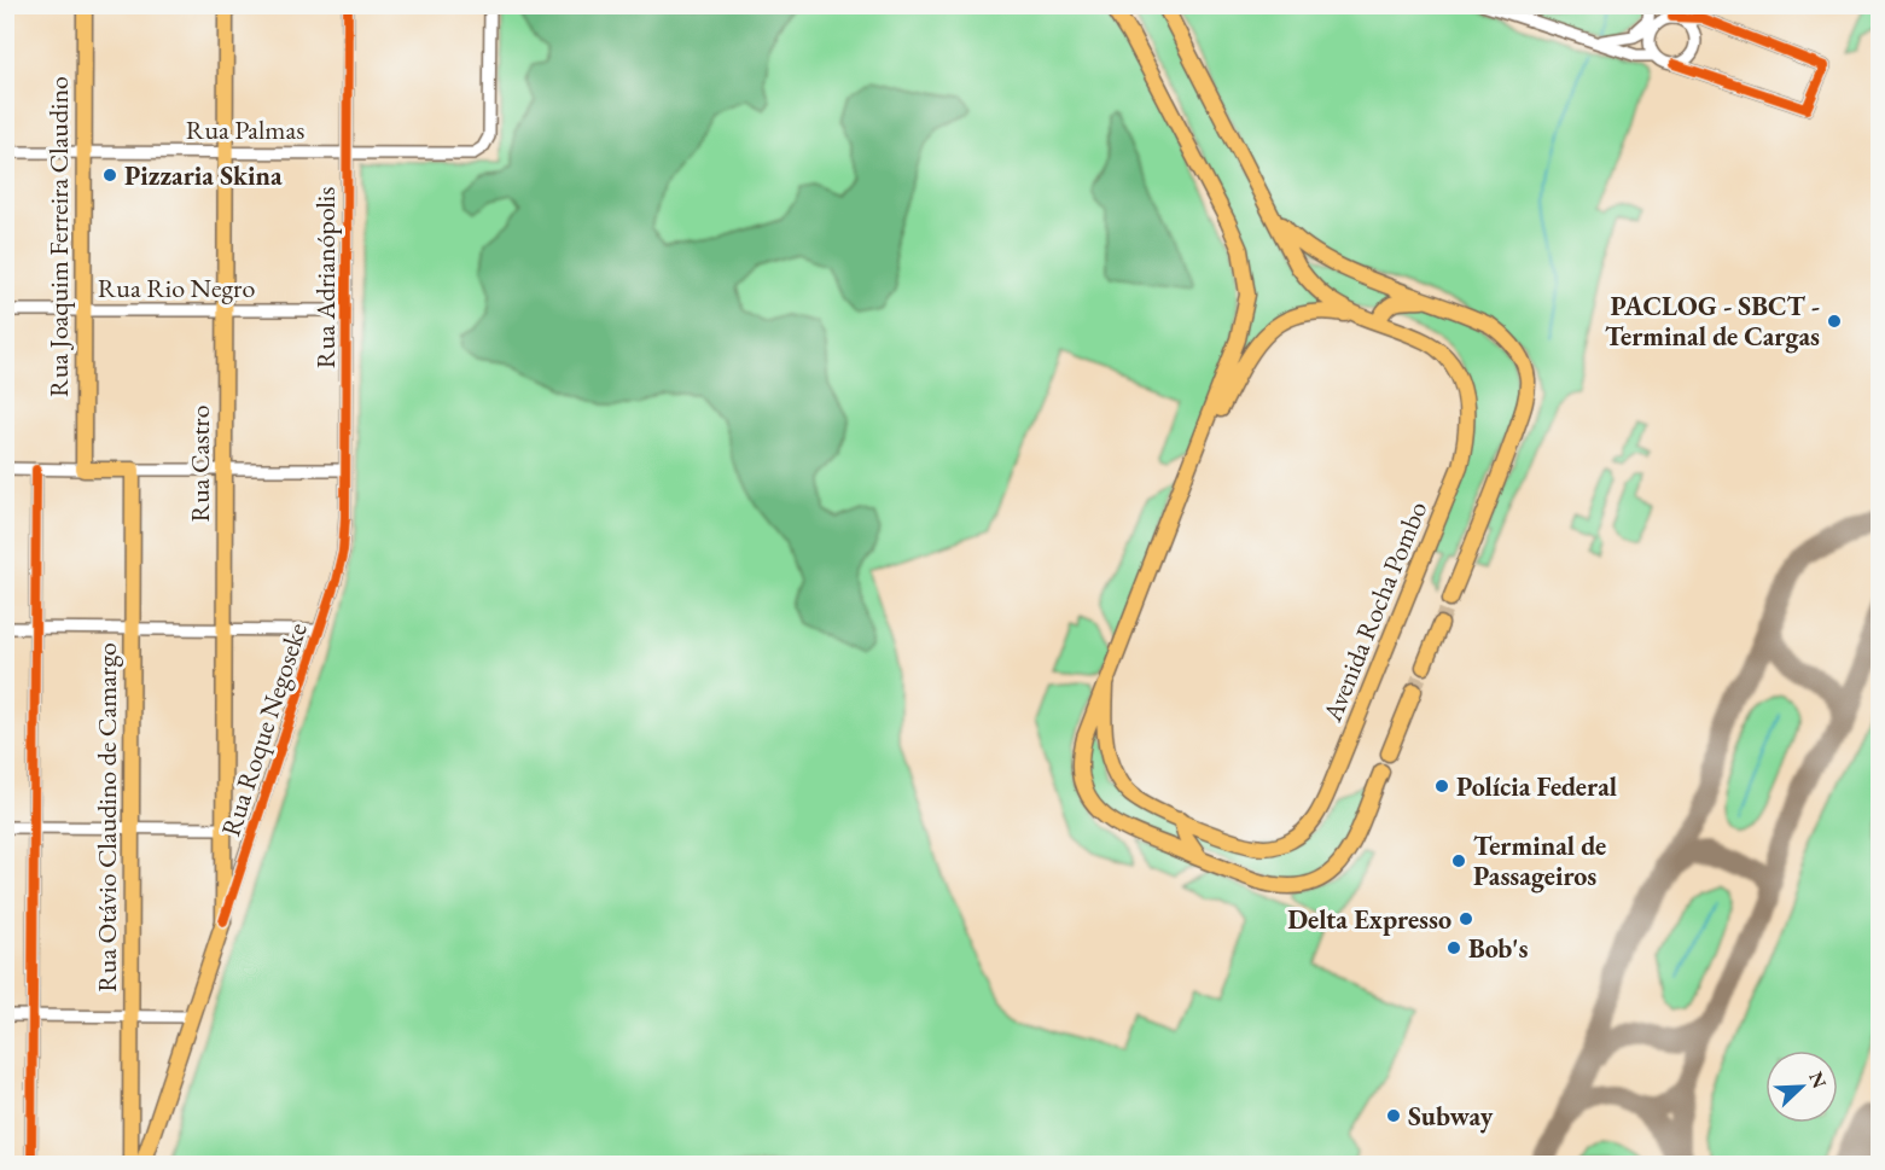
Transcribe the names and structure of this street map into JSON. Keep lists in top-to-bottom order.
{
  "streets": {
    "main road": [
      "Rua Joaquim Ferreira Claudino",
      "Rua Castro",
      "Avenida Rocha Pombo",
      "Rua Roque Negoseke",
      "Rua Otávio Claudino de Camargo"
    ],
    "street": ["Rua Palmas", "Rua Adrianópolis", "Rua Rio Negro"]
  },
  "crossings": [
    ["Rua Palmas", "Rua Joaquim Ferreira Claudino"],
    ["Rua Palmas", "Rua Adrianópolis"],
    ["Rua Palmas", "Rua Castro"],
    ["Rua Joaquim Ferreira Claudino", "Rua Rio Negro"],
    ["Rua Adrianópolis", "Rua Rio Negro"],
    ["Rua Adrianópolis", "Rua Roque Negoseke"],
    ["Rua Rio Negro", "Rua Castro"],
    ["Rua Castro", "Rua Roque Negoseke"],
    ["Rua Roque Negoseke", "Rua Otávio Claudino de Camargo"]
  ],
  "places": [
    "Pizzaria Skina",
    "PACLOG - SBCT - Terminal de Cargas",
    "Polícia Federal",
    "Terminal de Passageiros",
    "Delta Expresso",
    "Bob's",
    "Subway"
  ],
  "north": "top right"
}
